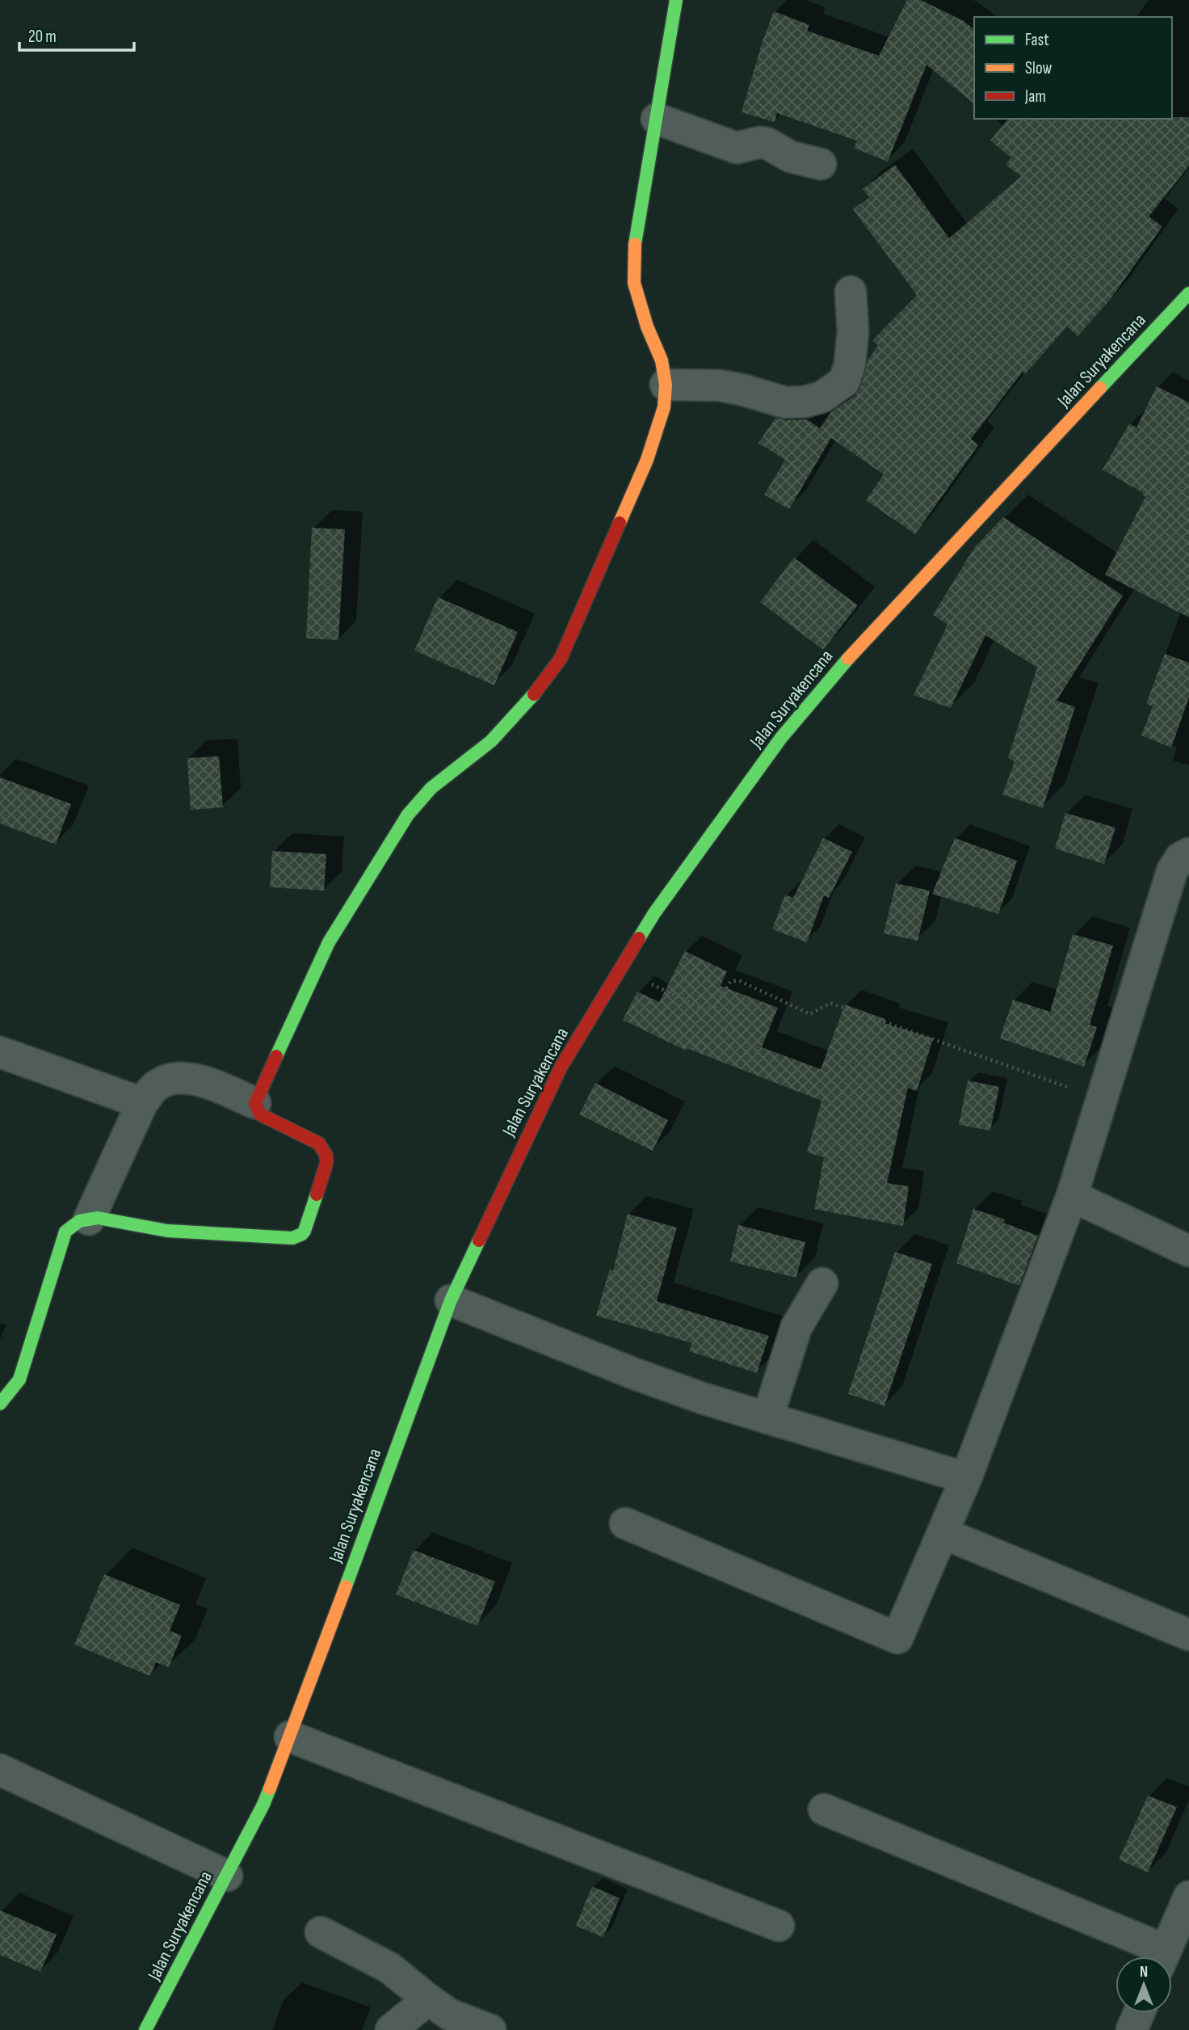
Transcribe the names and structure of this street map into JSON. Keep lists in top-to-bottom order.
{
  "streets": {
    "street": ["Jalan Suryakencana"]
  },
  "legend": ["Fast", "Slow", "Jam"],
  "scale_bar": "20 m",
  "north": "top"
}
